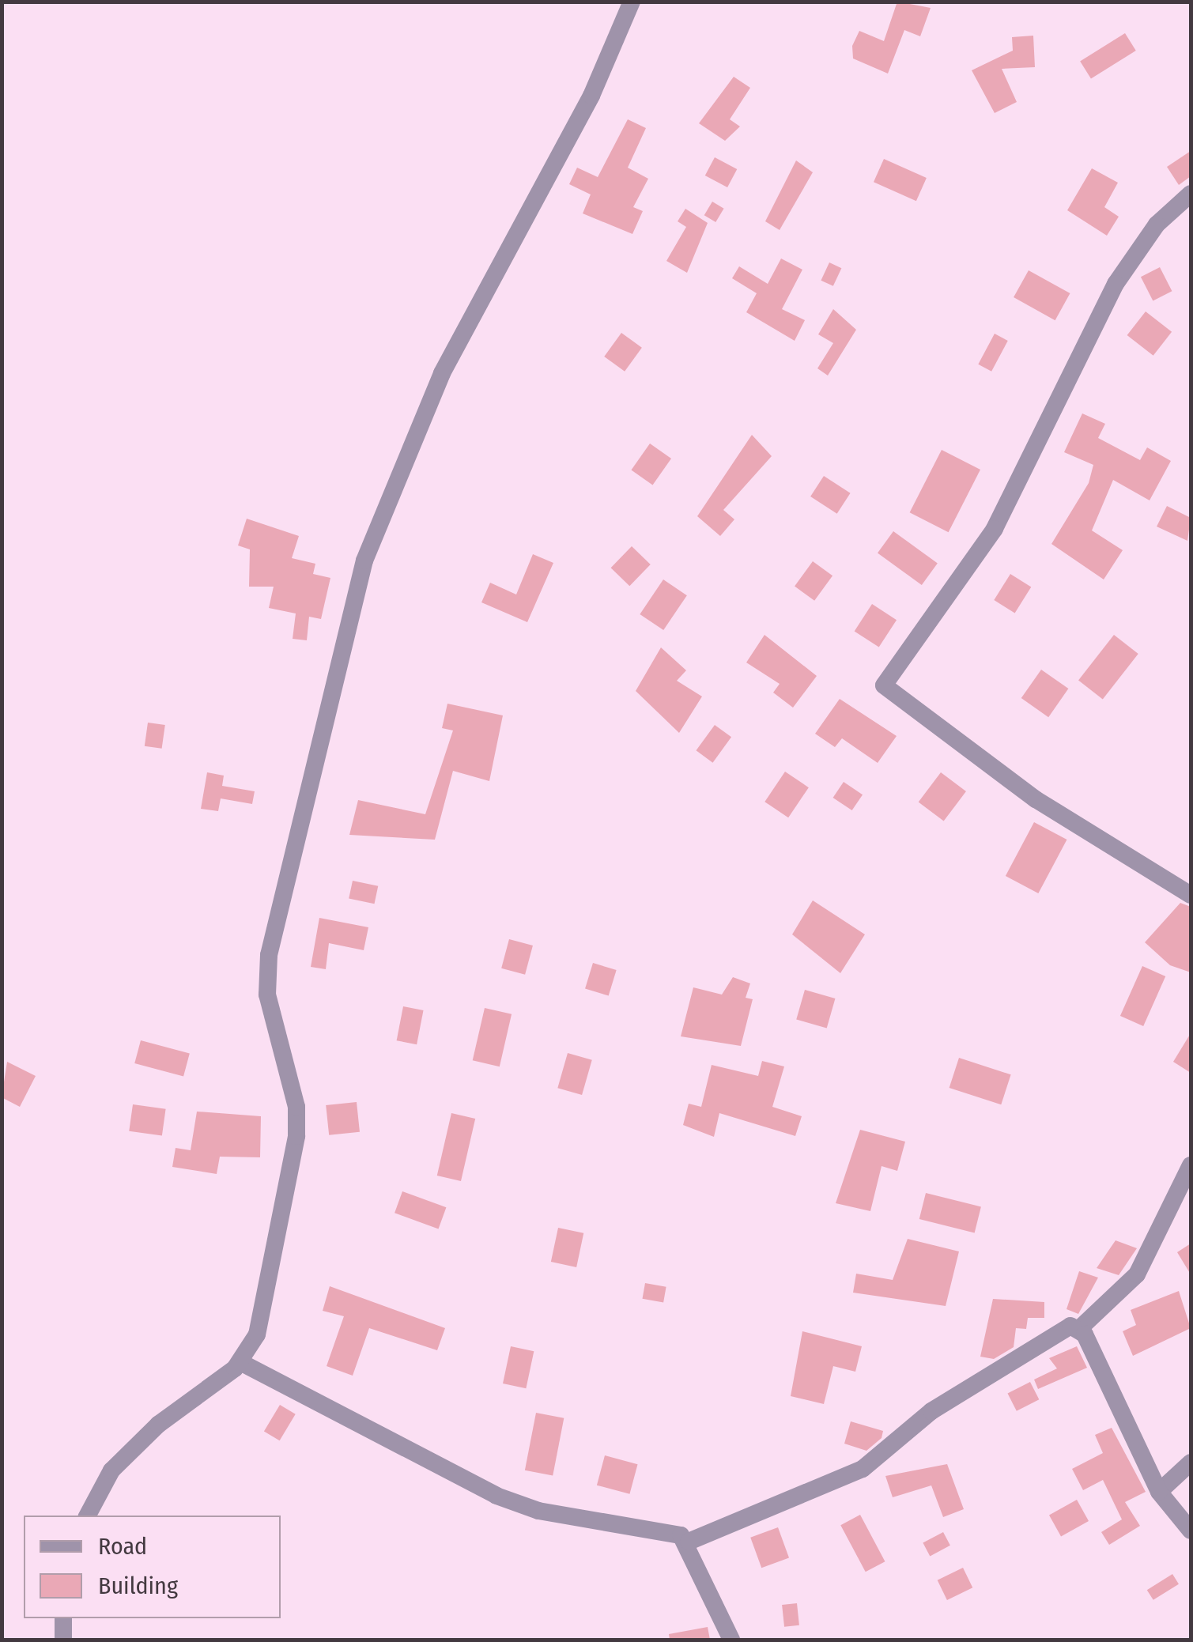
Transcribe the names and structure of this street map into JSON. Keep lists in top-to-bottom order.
{
  "legend": ["Road", "Building"]
}
